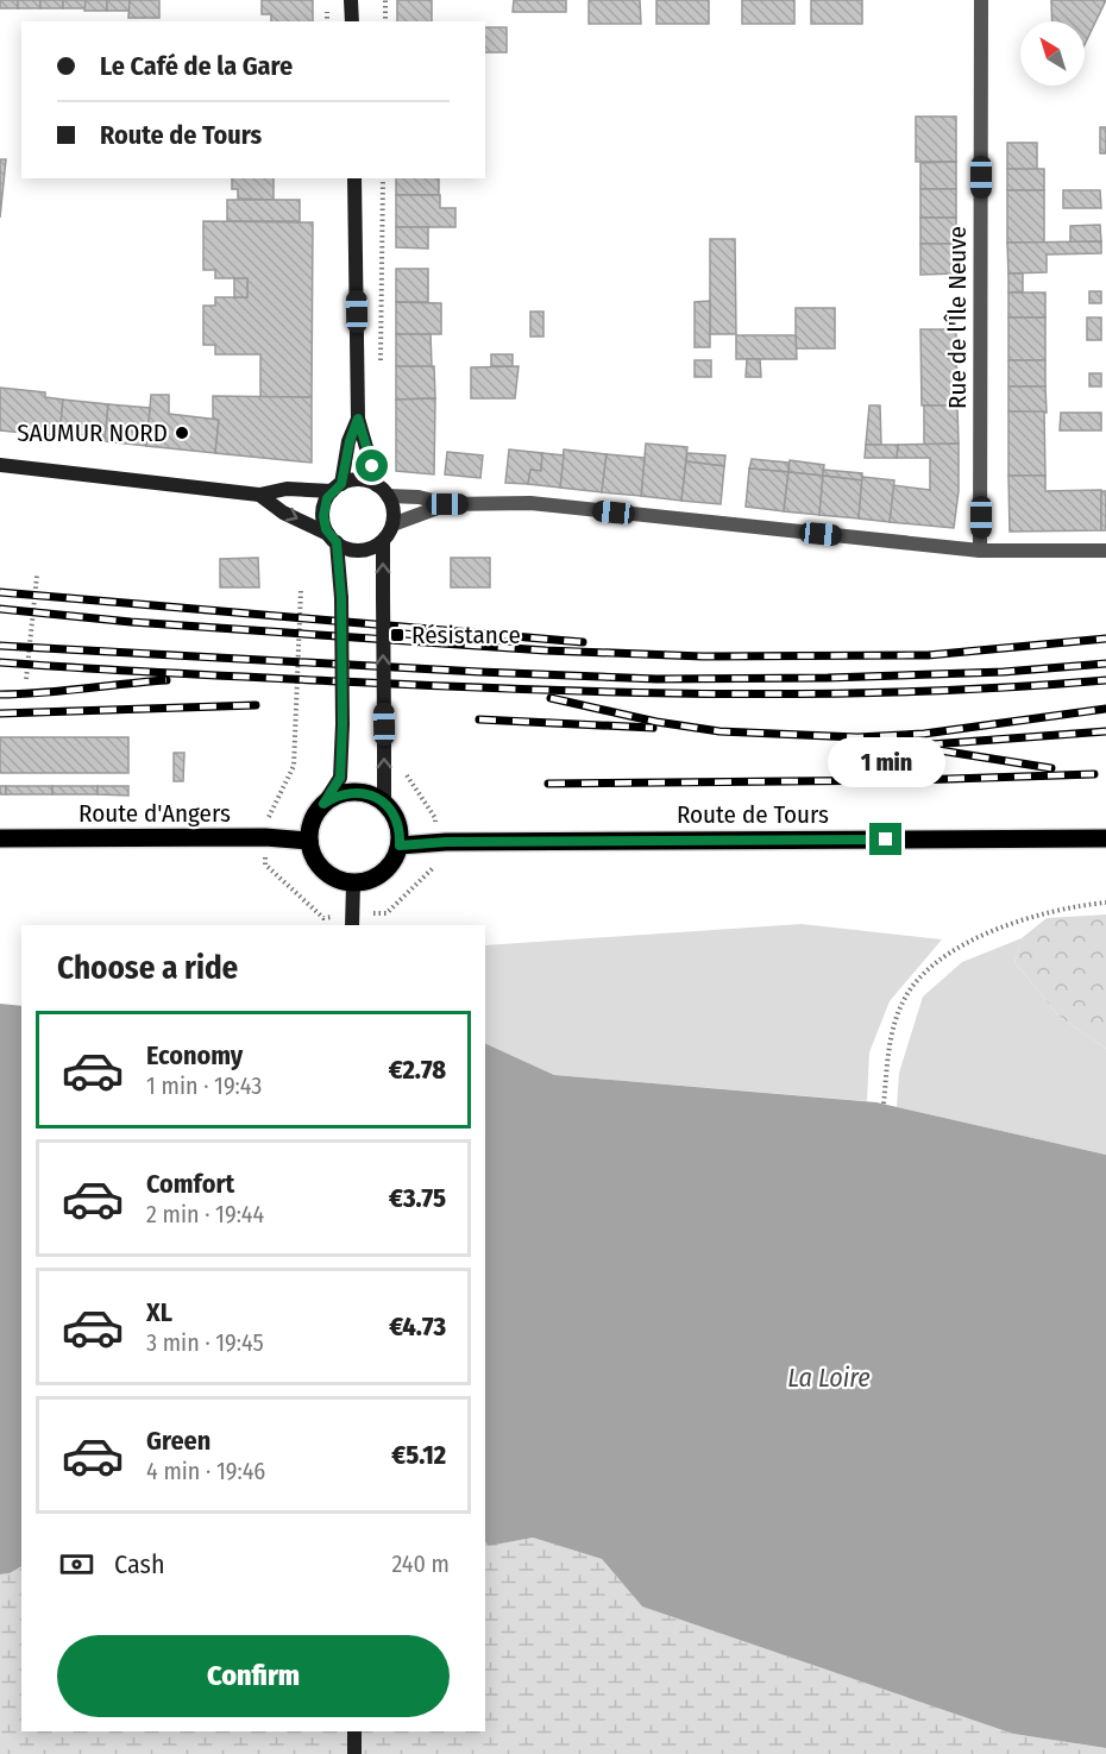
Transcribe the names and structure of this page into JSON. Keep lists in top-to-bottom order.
{
  "streets": {
    "main road": ["Route d'Angers", "Route de Tours"],
    "street": ["Rue de l'Île Neuve"]
  },
  "crossings": [
    ["Route d'Angers", "Route de Tours"]
  ],
  "water": ["La Loire"],
  "places": {
    "other": ["SAUMUR NORD"],
    "transit": ["Résistance"]
  },
  "north": "top left",
  "page": {
    "banner": ["Le Café de la Gare", "Route de Tours"],
    "bubble": "1 min",
    "heading": "Choose a ride",
    "list": [
      {
        "name": "Economy",
        "note": "1 min · 19:43",
        "value": "€2.78"
      },
      {
        "name": "Comfort",
        "note": "2 min · 19:44",
        "value": "€3.75"
      },
      {
        "name": "XL",
        "note": "3 min · 19:45",
        "value": "€4.73"
      },
      {
        "name": "Green",
        "note": "4 min · 19:46",
        "value": "€5.12"
      }
    ],
    "pay": ["Cash", "240 m"],
    "buttons": "Confirm"
  }
}
